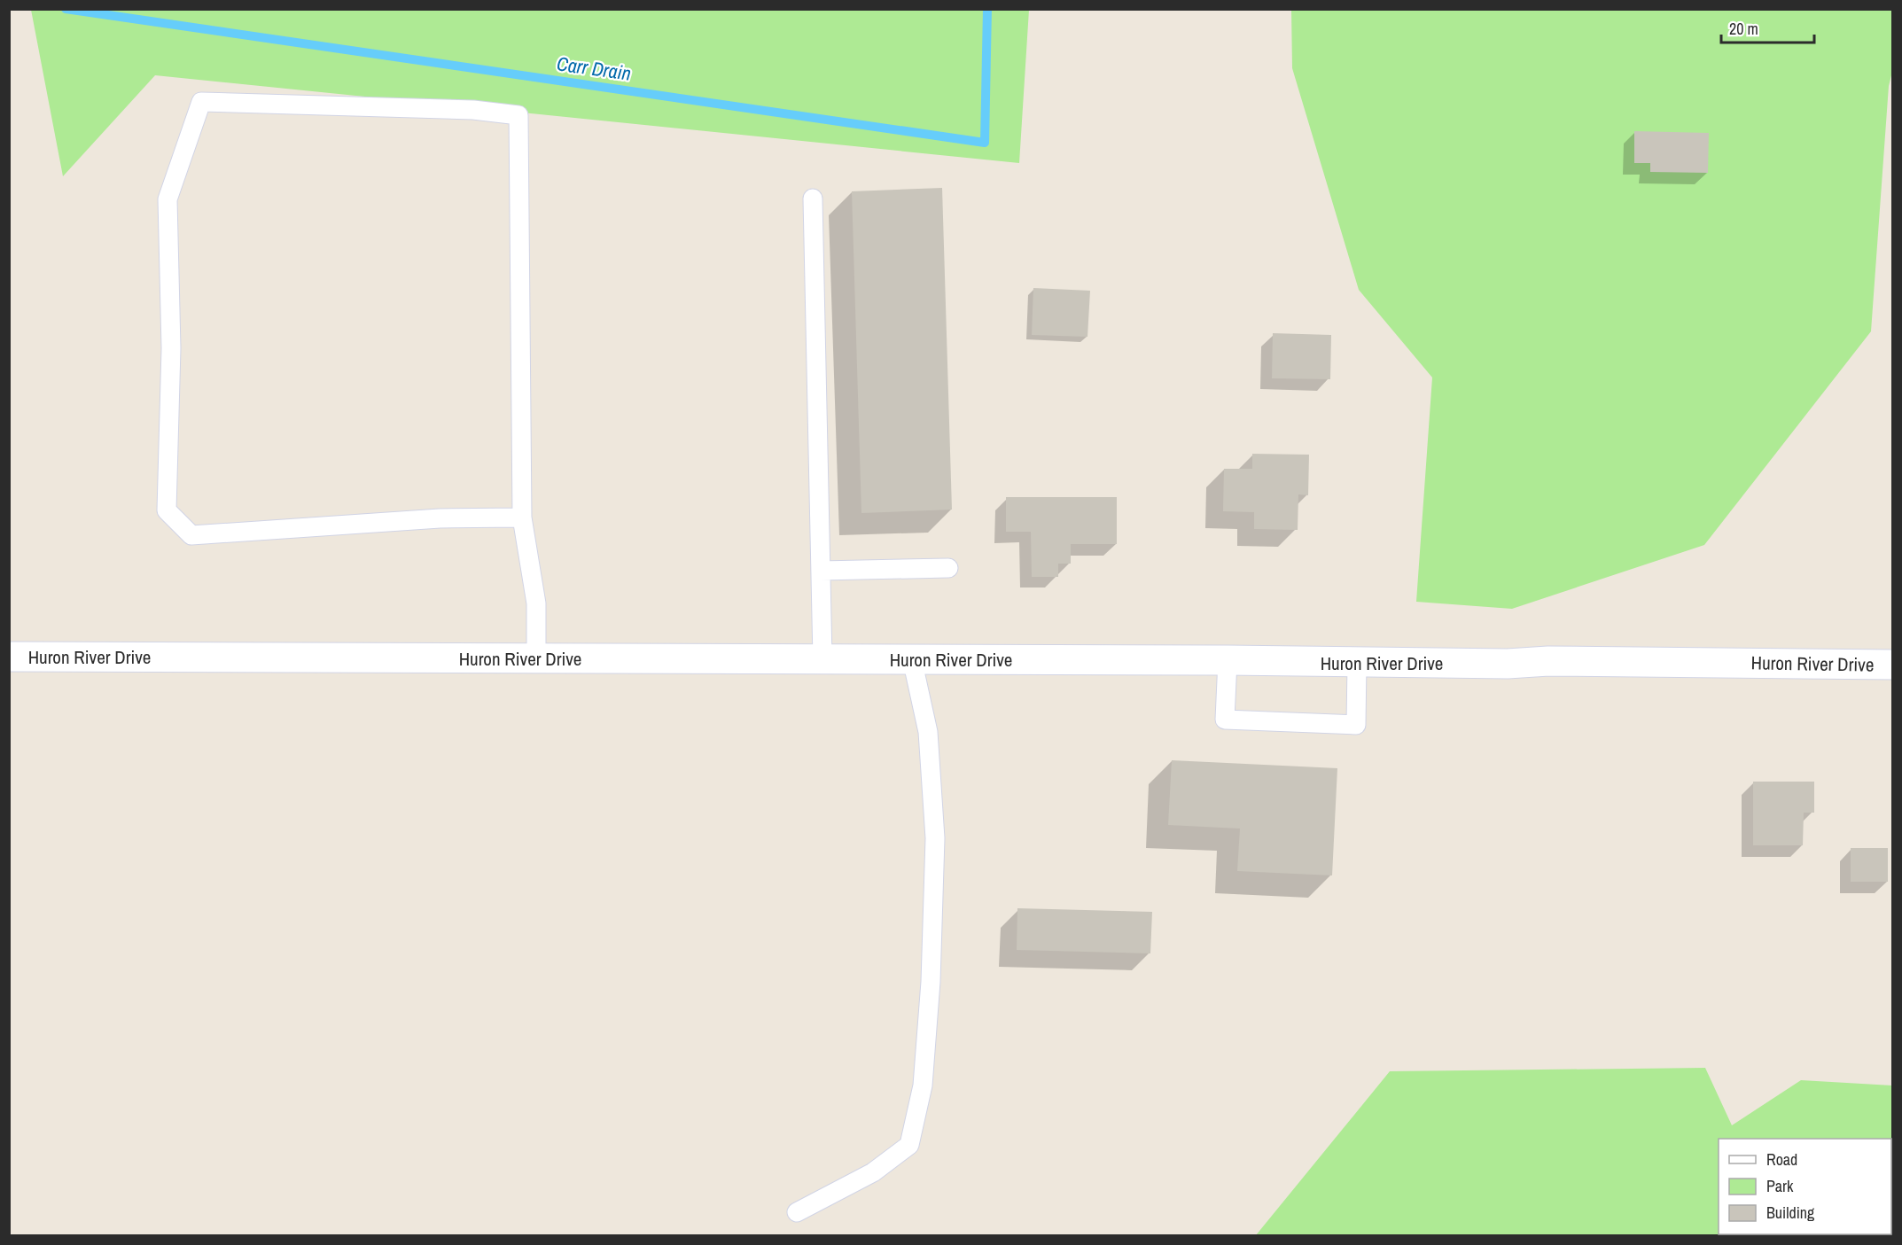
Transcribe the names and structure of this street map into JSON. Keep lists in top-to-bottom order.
{
  "streets": {
    "street": ["Huron River Drive"]
  },
  "water": ["Carr Drain"],
  "legend": ["Road", "Park", "Building"],
  "scale_bar": "20 m"
}
